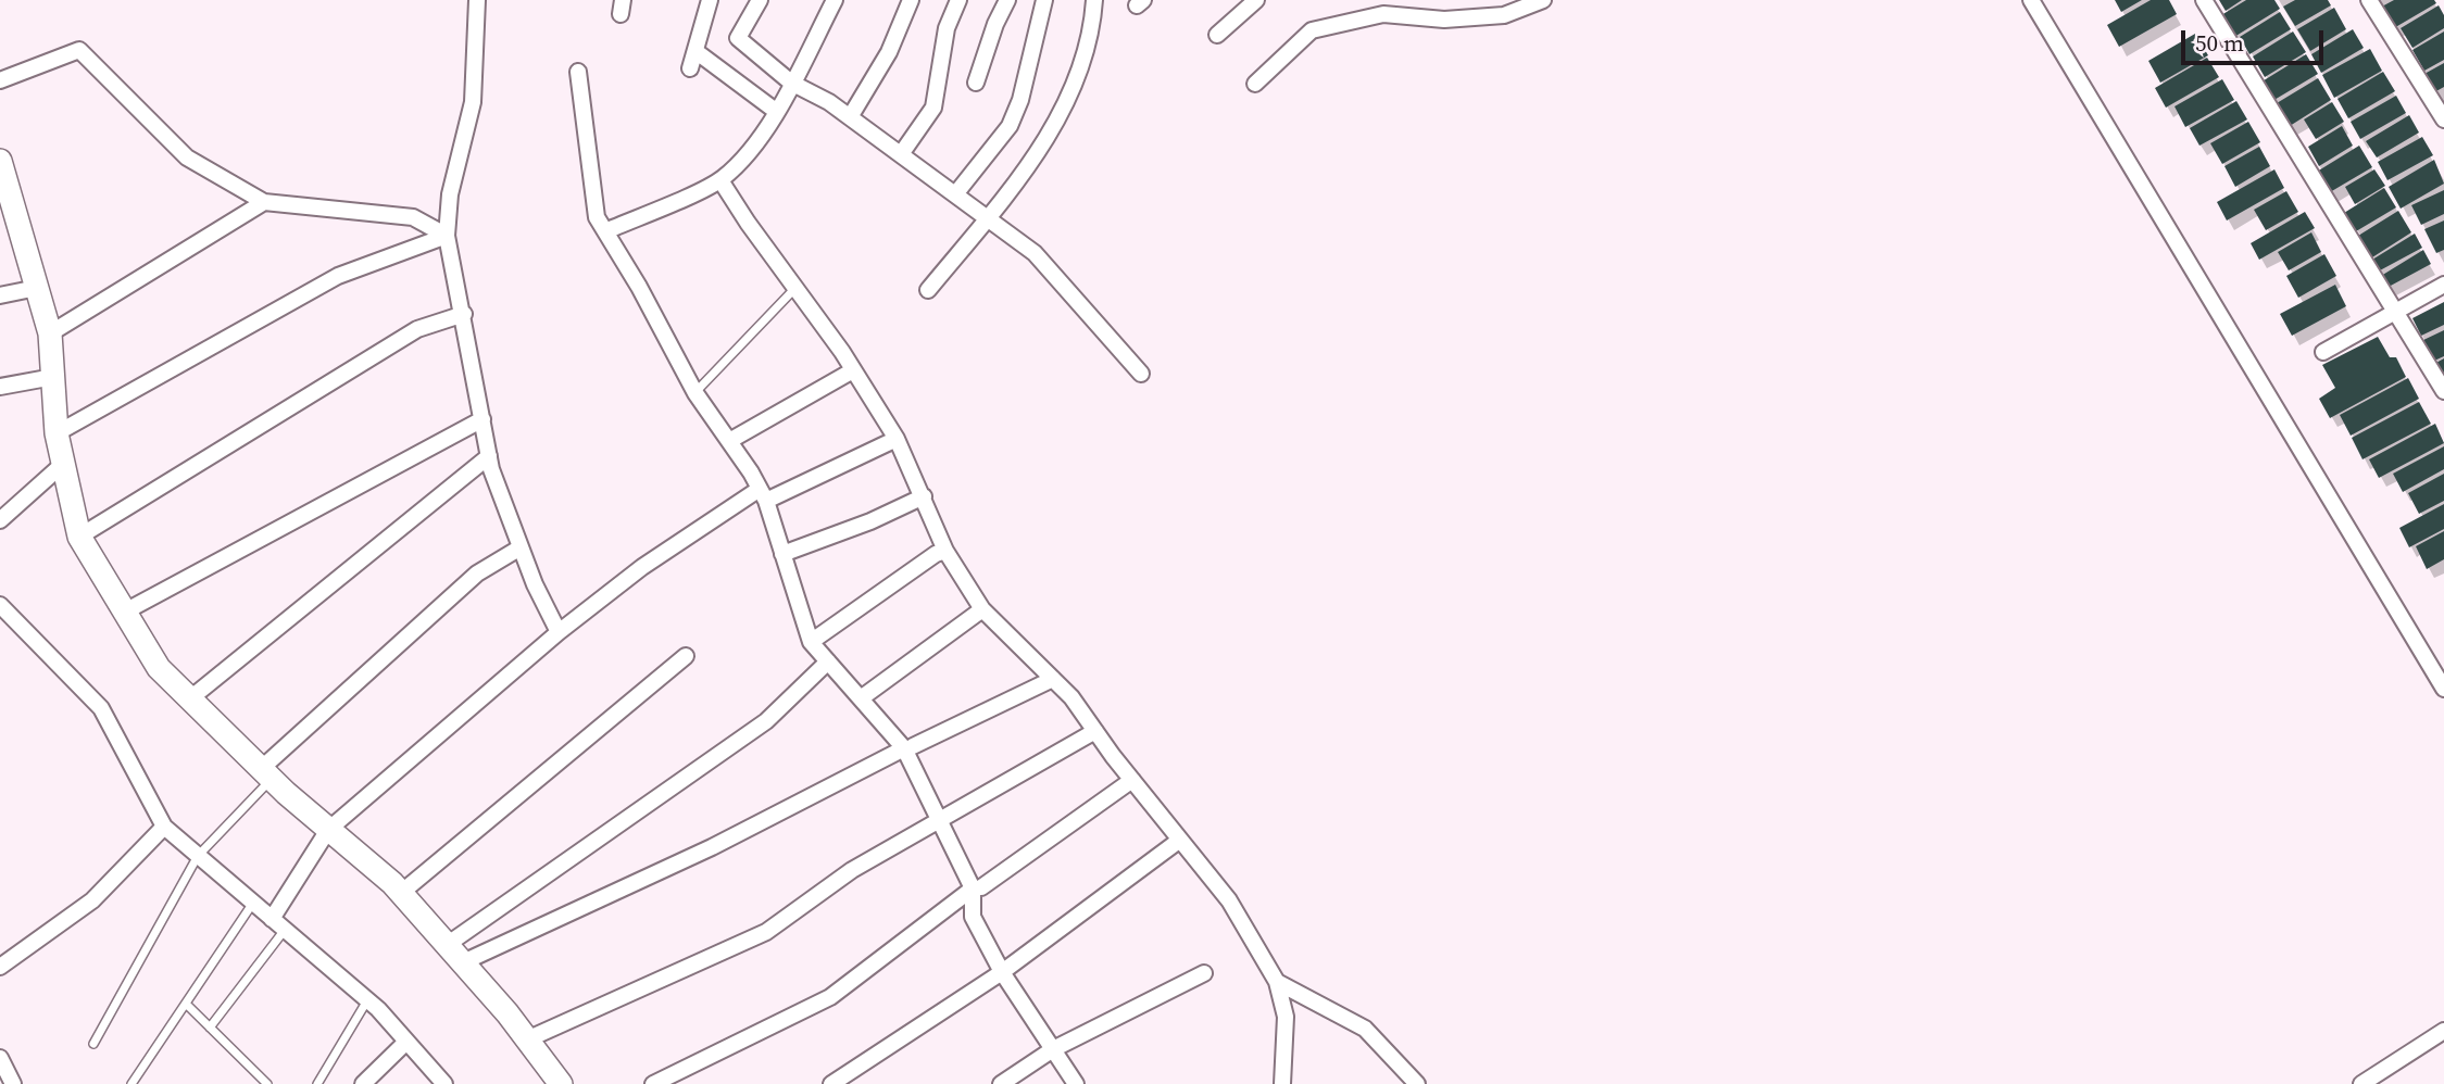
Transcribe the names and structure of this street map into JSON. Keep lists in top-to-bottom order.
{
  "scale_bar": "50 m"
}
